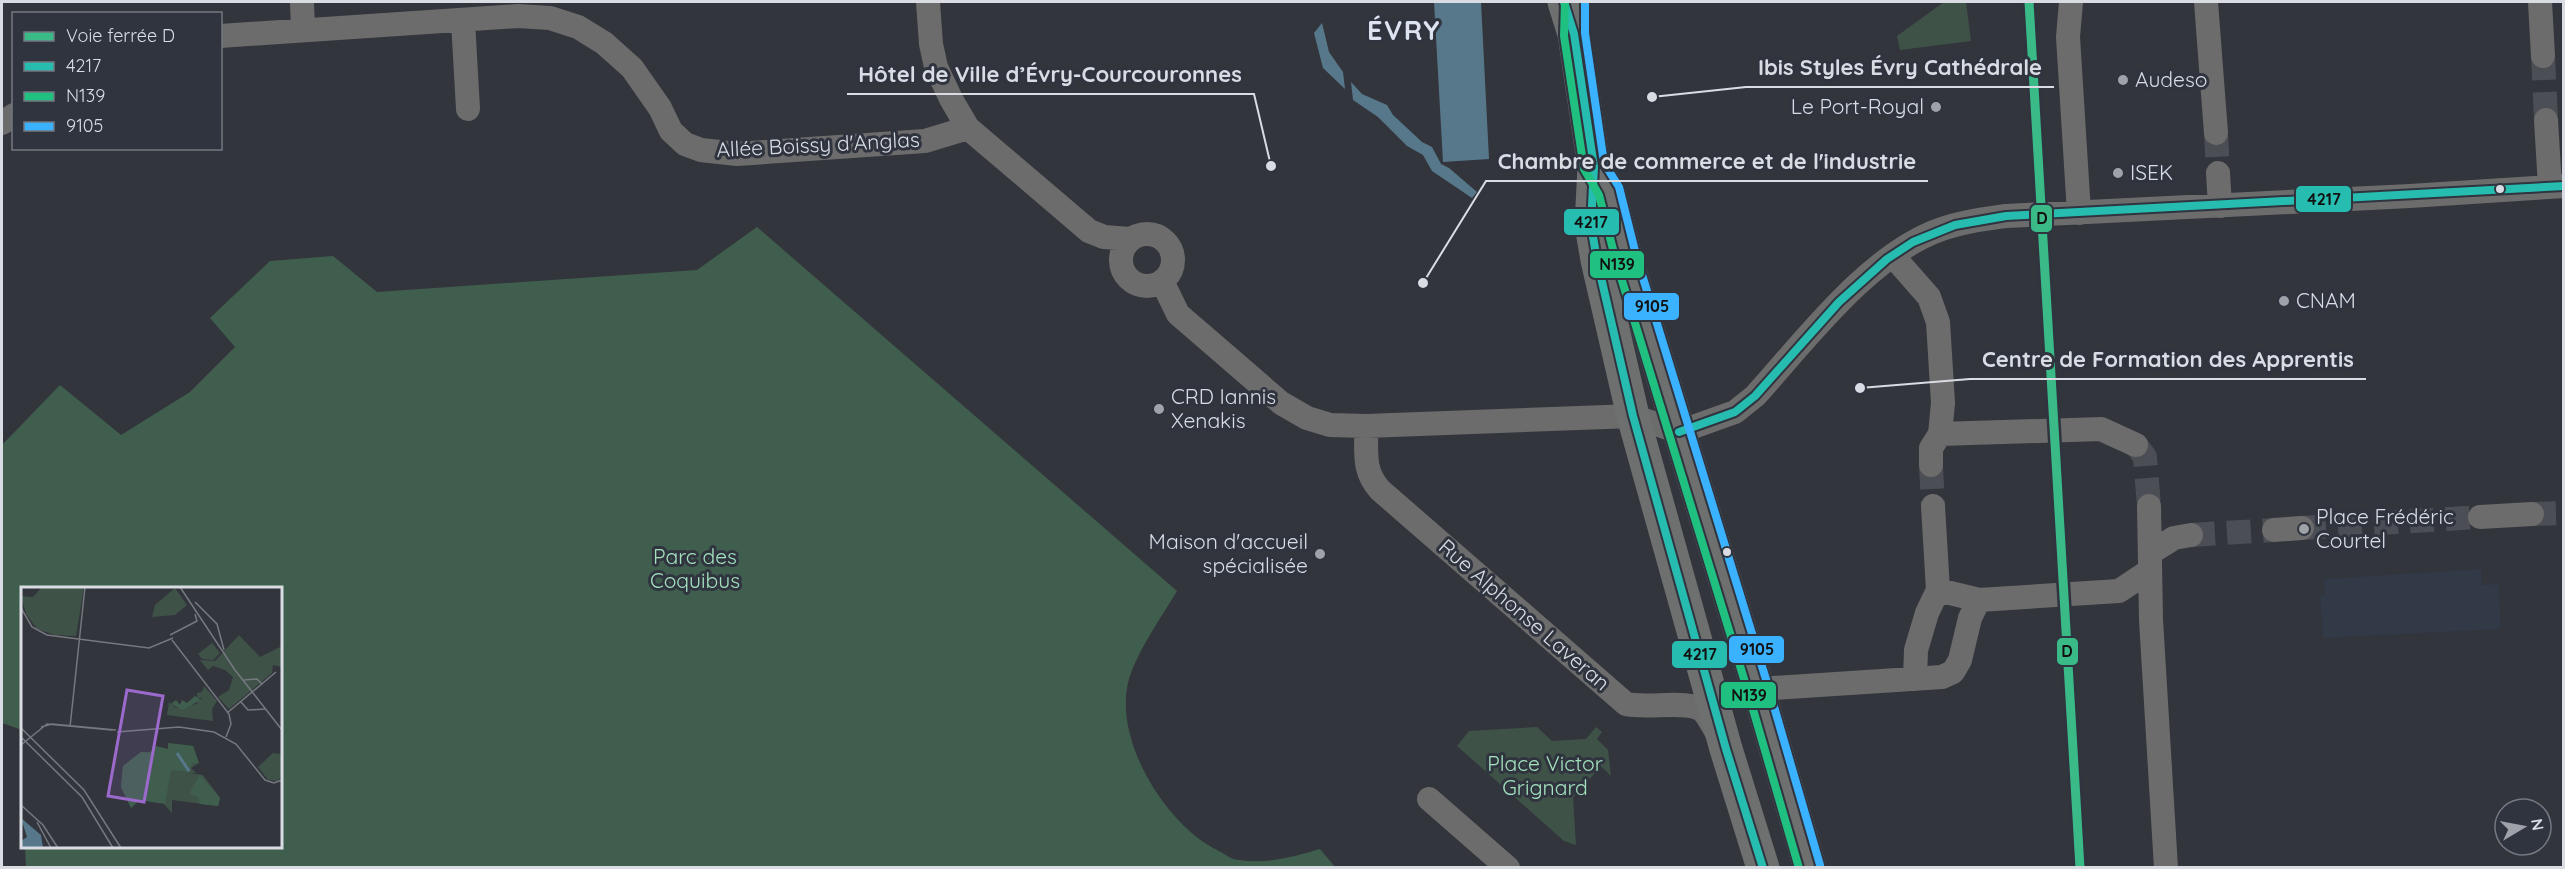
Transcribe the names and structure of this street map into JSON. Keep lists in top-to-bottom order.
{
  "streets": {
    "street": ["Allée Boissy d'Anglas", "Rue Alphonse Laveran"]
  },
  "districts": ["ÉVRY"],
  "parks": ["Parc des Coquibus", "Place Victor Grignard"],
  "places": [
    "Audeso",
    "Ibis Styles Évry Cathédrale",
    "Le Port-Royal",
    "Hôtel de Ville d’Évry-Courcouronnes",
    "ISEK",
    "Chambre de commerce et de l'industrie",
    "CNAM",
    "Centre de Formation des Apprentis",
    "CRD Iannis Xenakis",
    "Place Frédéric Courtel",
    "Maison d'accueil spécialisée"
  ],
  "lines": [
    "rail line D",
    "transit line 4217",
    "transit line N139",
    "transit line 9105"
  ],
  "legend": [
    "Voie ferrée D",
    "4217",
    "N139",
    "9105"
  ],
  "north": "right"
}
